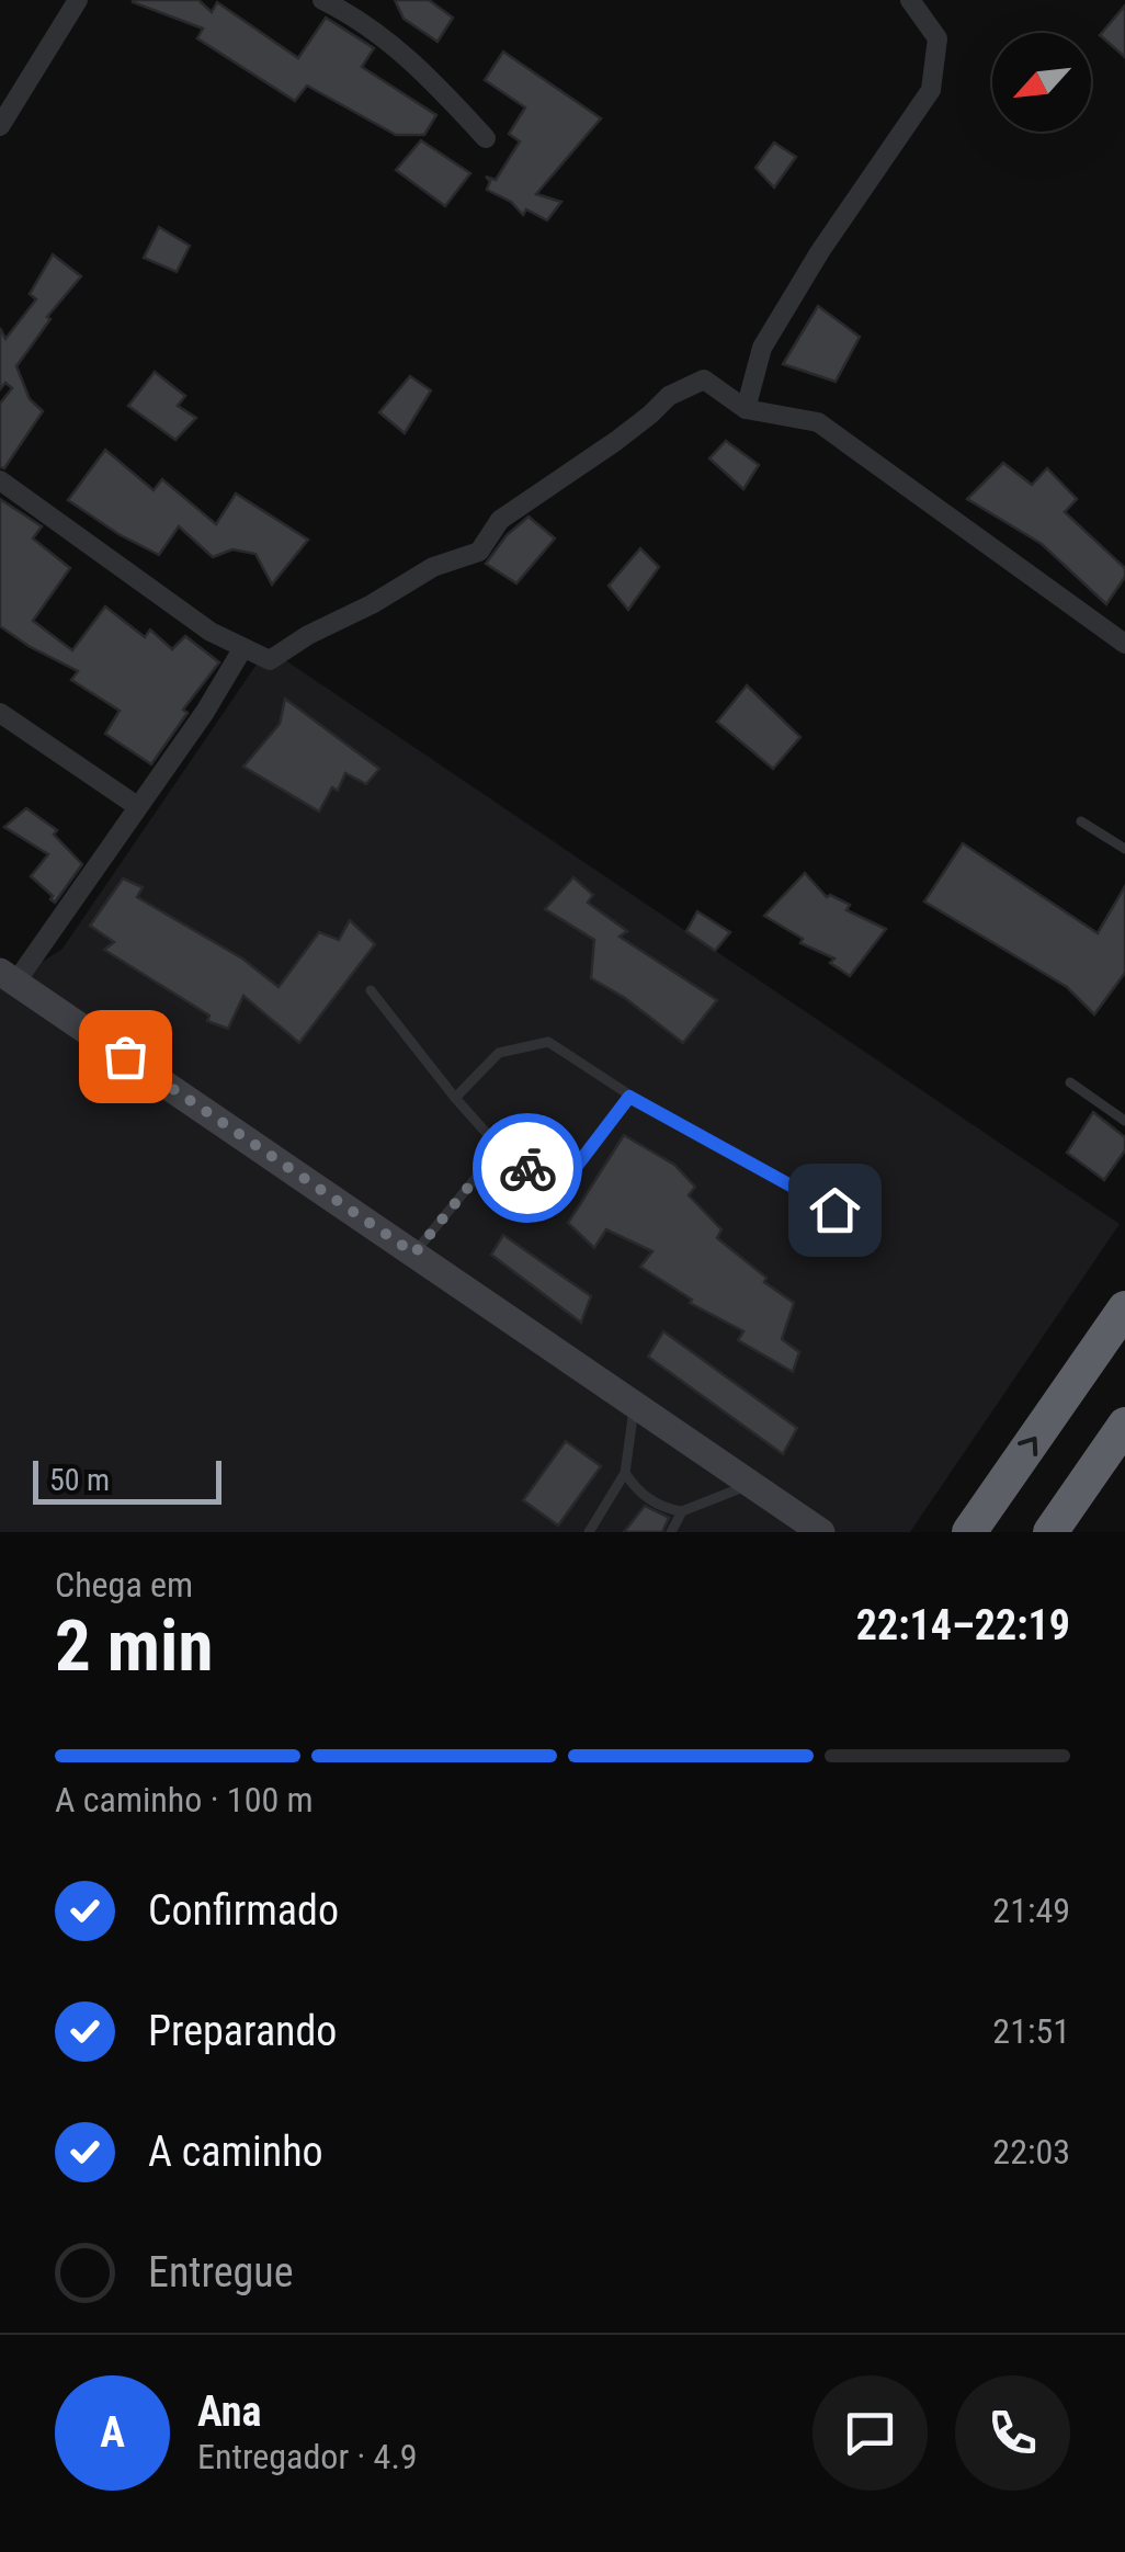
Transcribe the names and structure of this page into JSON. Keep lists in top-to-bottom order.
{
  "scale_bar": "50 m",
  "north": "bottom left",
  "page": {
    "scale": "50 m",
    "heading": ["2 min", "Chega em", "22:14–22:19"],
    "panel": ["Ana", "Entregador · 4.9"],
    "bar": "A caminho · 100 m",
    "list": [
      ["Confirmado", "21:49"],
      ["Preparando", "21:51"],
      ["A caminho", "22:03"],
      "Entregue"
    ],
    "round": "A"
  }
}
